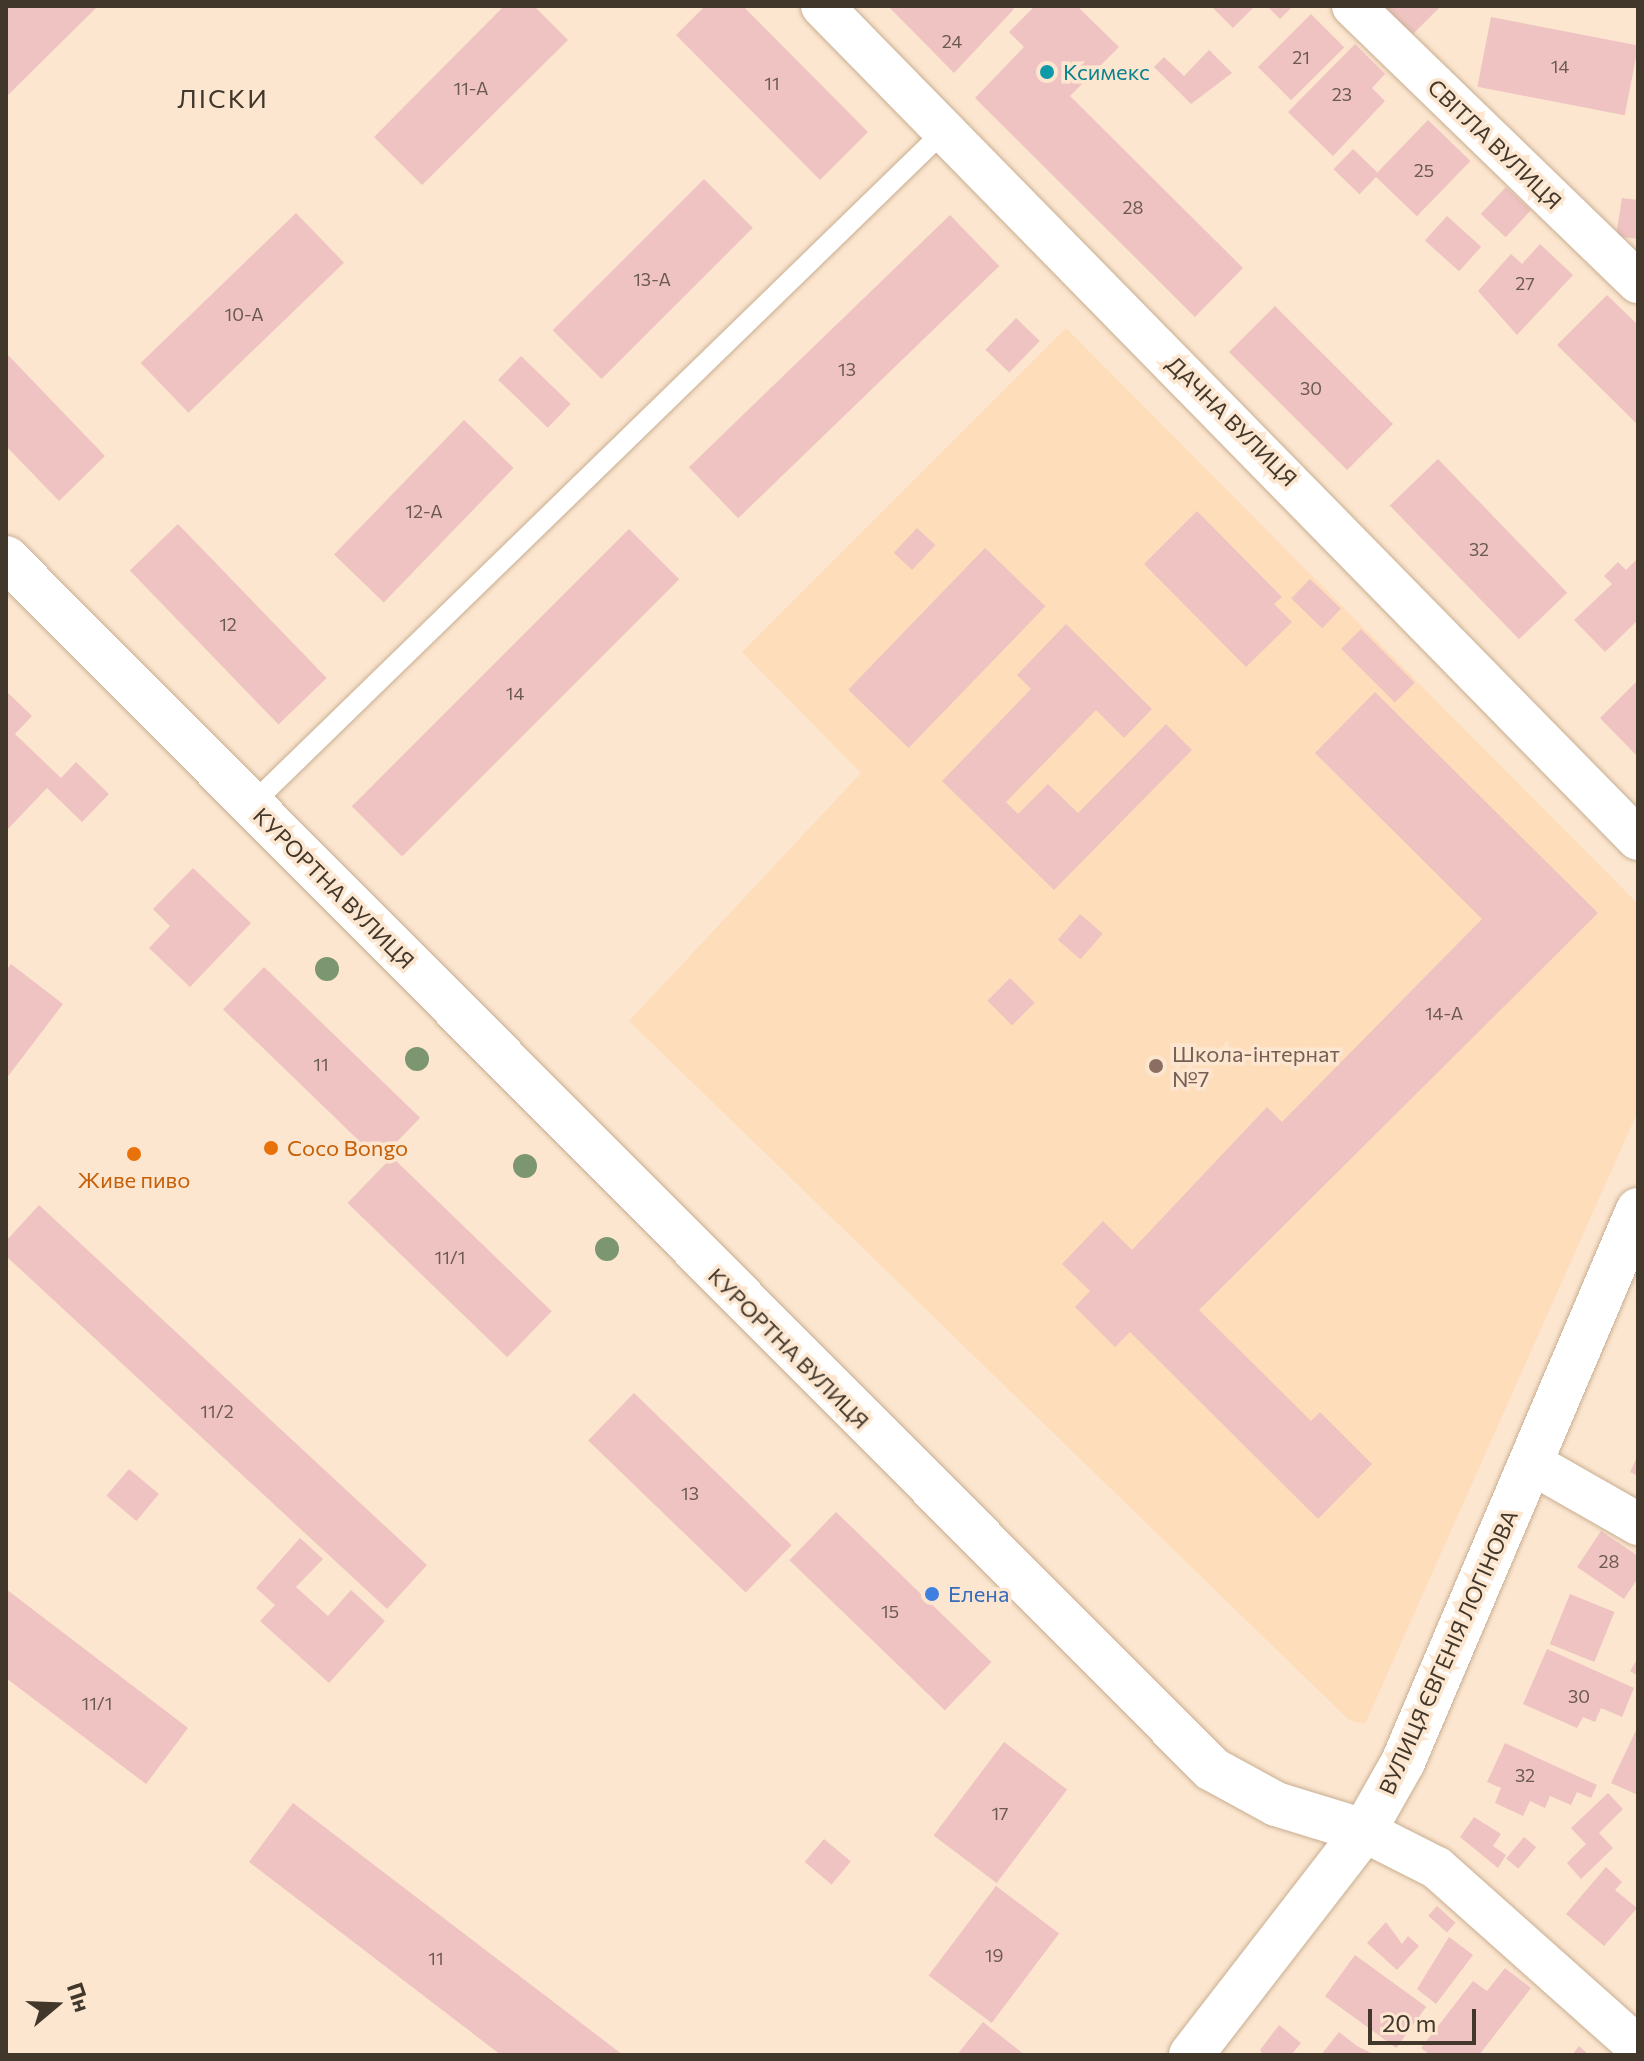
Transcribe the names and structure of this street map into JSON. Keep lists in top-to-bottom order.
{
  "streets": {
    "street": [
      "СВІТЛА ВУЛИЦЯ",
      "ДАЧНА ВУЛИЦЯ",
      "КУРОРТНА ВУЛИЦЯ",
      "ВУЛИЦЯ ЄВГЕНІЯ ЛОГІНОВА"
    ]
  },
  "crossings": [
    ["КУРОРТНА ВУЛИЦЯ", "ВУЛИЦЯ ЄВГЕНІЯ ЛОГІНОВА"]
  ],
  "districts": ["ЛІСКИ"],
  "places": [
    "Ксимекс",
    "Школа-інтернат №7",
    "Coco Bongo",
    "Живе пиво",
    "Елена"
  ],
  "house_numbers": [
    "24",
    "21",
    "14",
    "11",
    "11-А",
    "23",
    "25",
    "28",
    "13-А",
    "27",
    "10-А",
    "13",
    "30",
    "12-А",
    "32",
    "12",
    "14",
    "14-А",
    "11",
    "11/1",
    "11/2",
    "13",
    "28",
    "15",
    "30",
    "11/1",
    "32",
    "17",
    "19",
    "11"
  ],
  "scale_bar": "20 m",
  "north": "right"
}
